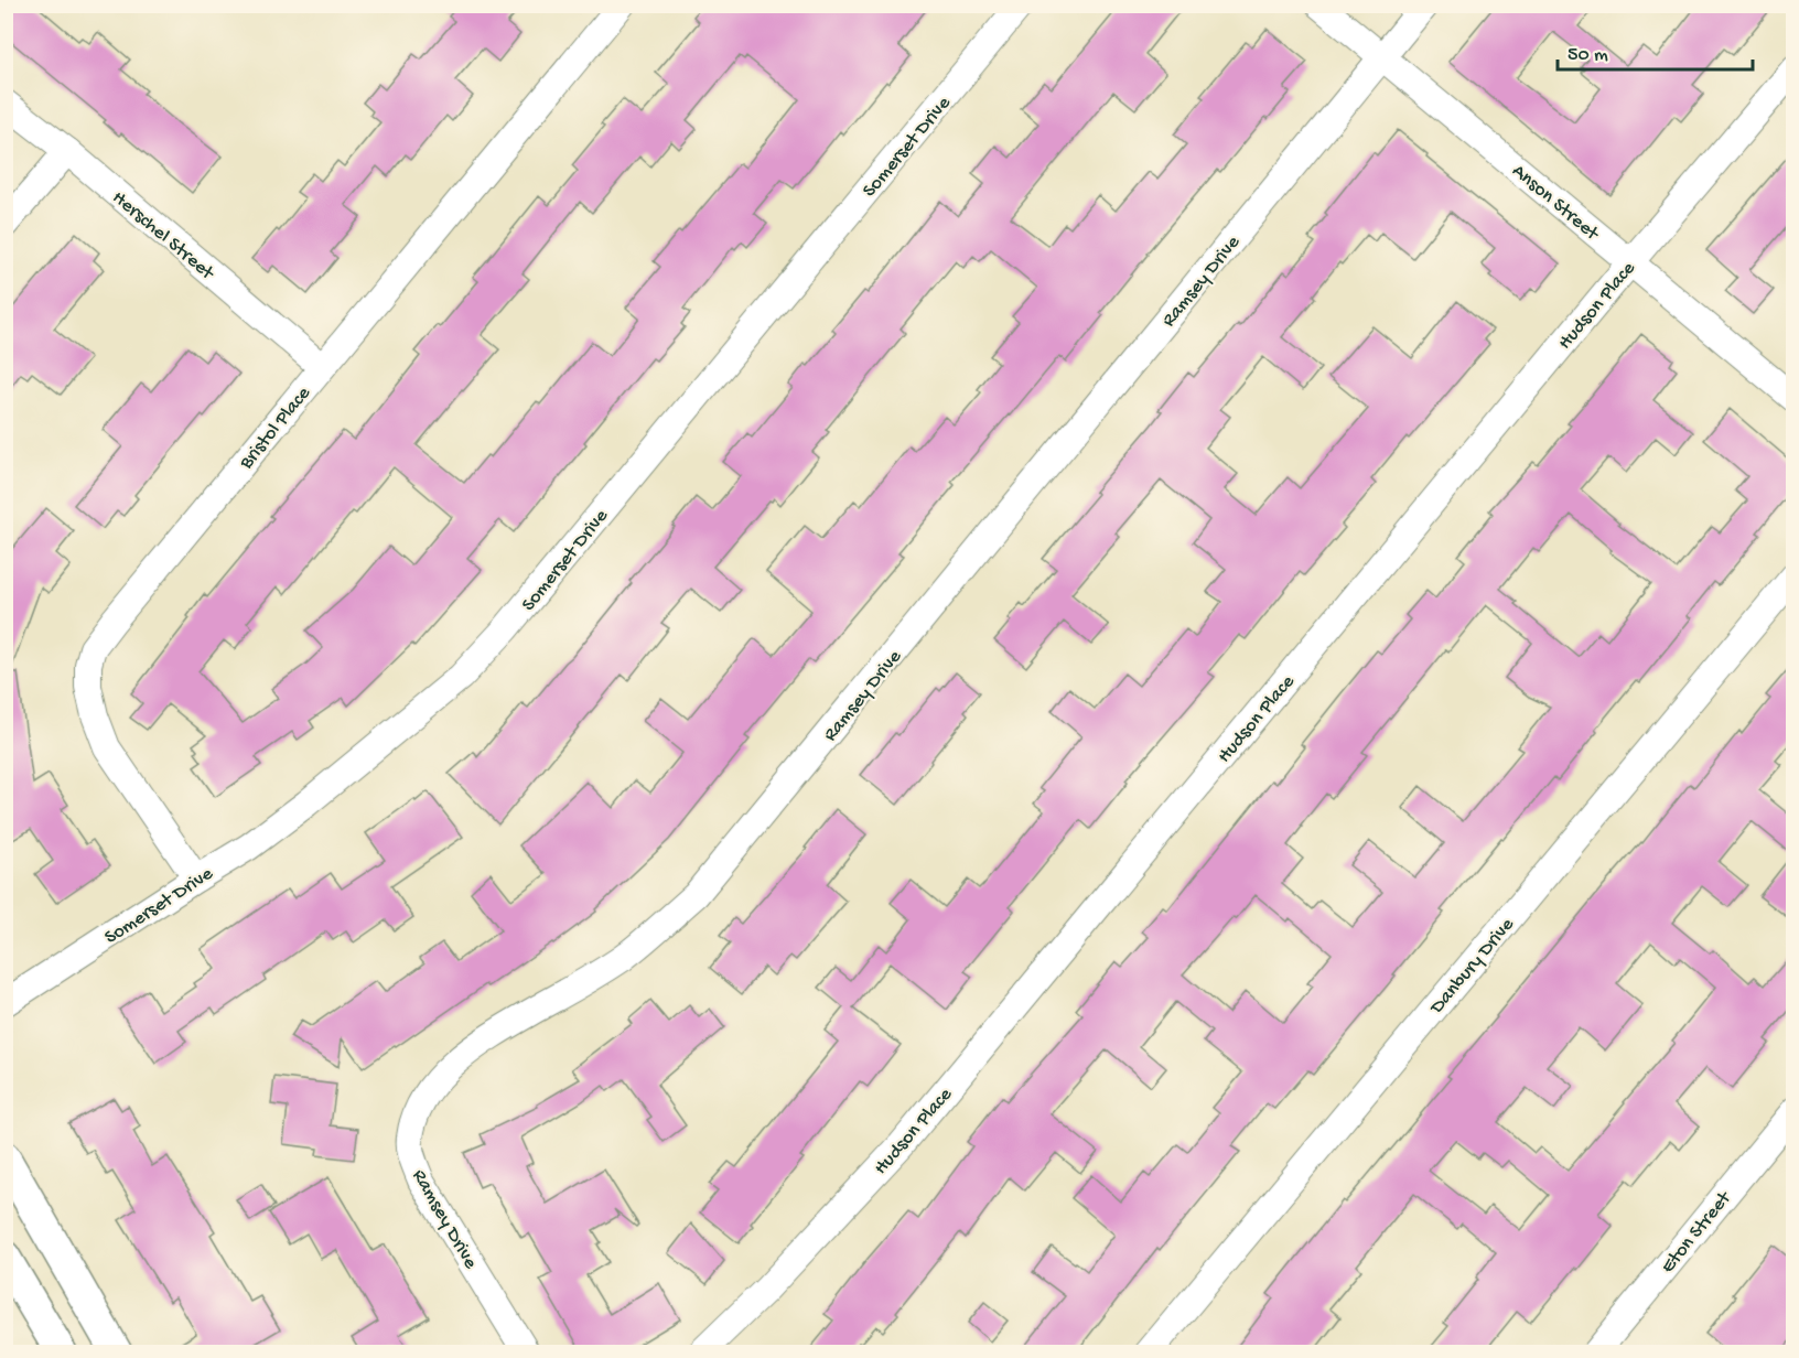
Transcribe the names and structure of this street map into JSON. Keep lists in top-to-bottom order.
{
  "streets": {
    "street": [
      "Somerset Drive",
      "Anson Street",
      "Herschel Street",
      "Ramsey Drive",
      "Hudson Place",
      "Bristol Place",
      "Danbury Drive",
      "Eton Street"
    ]
  },
  "crossings": [
    ["Somerset Drive", "Bristol Place"],
    ["Anson Street", "Ramsey Drive"],
    ["Anson Street", "Hudson Place"],
    ["Herschel Street", "Bristol Place"]
  ],
  "scale_bar": "50 m"
}
